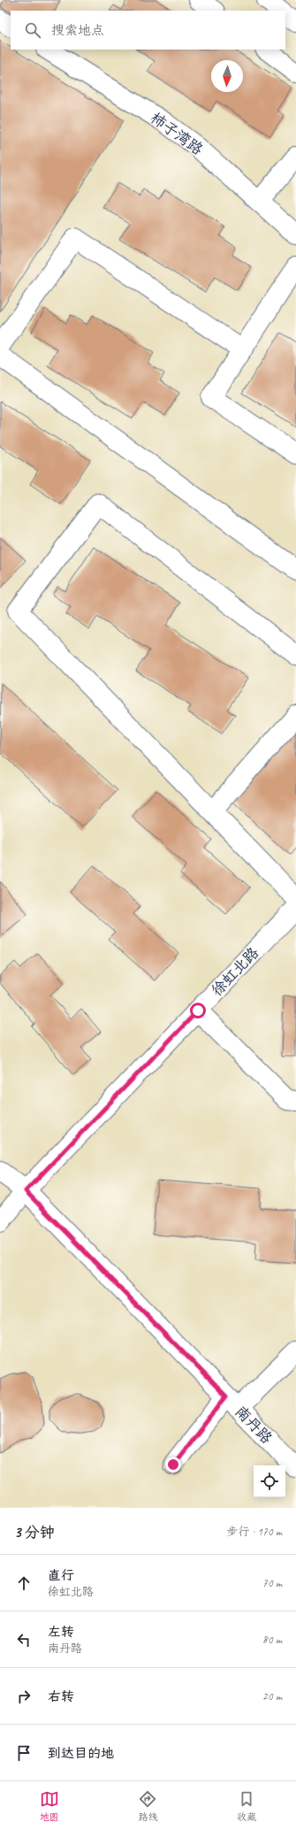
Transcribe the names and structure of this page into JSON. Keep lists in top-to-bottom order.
{
  "streets": {
    "street": ["柿子湾路", "徐虹北路", "南丹路"]
  },
  "crossings": [
    ["徐虹北路", "南丹路"]
  ],
  "north": "bottom",
  "page": {
    "search": "搜索地点",
    "heading": ["3 分钟", "步行 · 170 m"],
    "list": [
      ["直行", "徐虹北路", "70 m"],
      ["左转", "南丹路", "80 m"],
      ["右转", "20 m"],
      "到达目的地"
    ],
    "nav": ["地图", "路线", "收藏"]
  }
}
